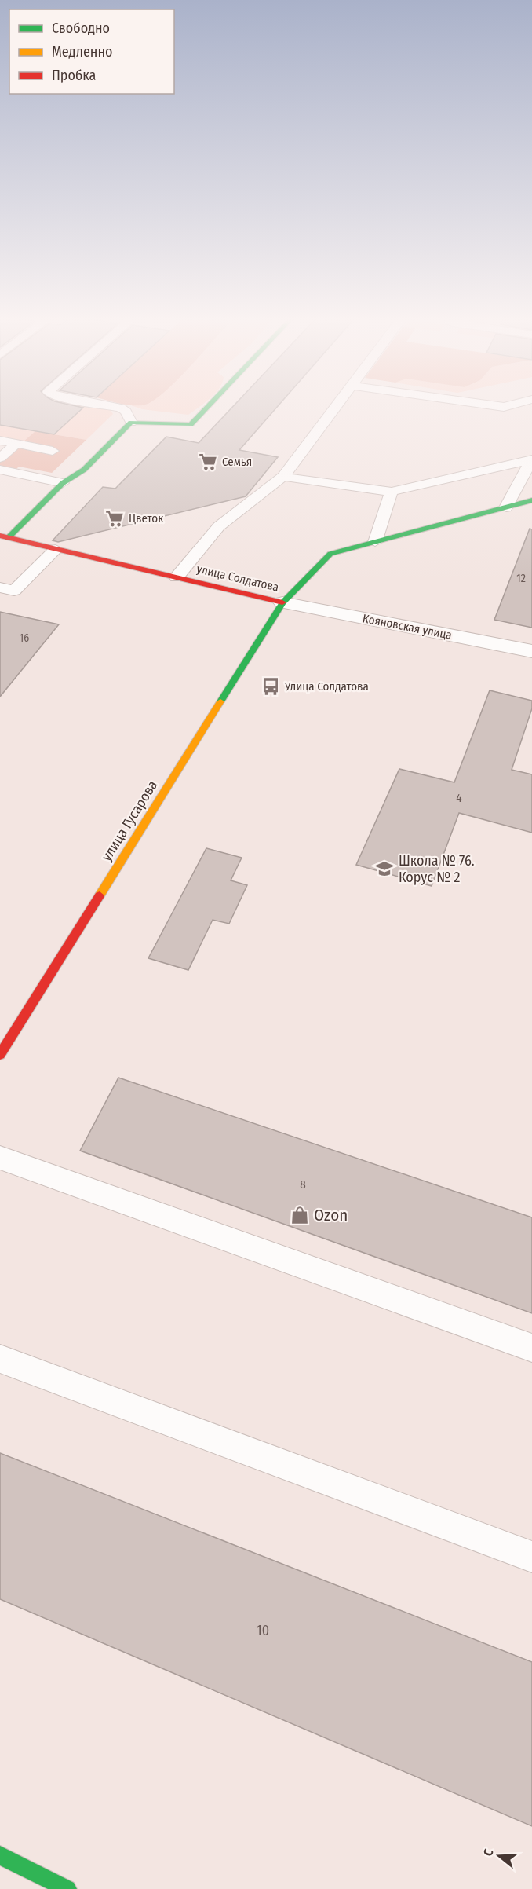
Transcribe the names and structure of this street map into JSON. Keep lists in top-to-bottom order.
{
  "streets": {
    "street": ["улица Солдатова", "Кояновская улица", "улица Гусарова"]
  },
  "crossings": [
    ["улица Солдатова", "Кояновская улица"],
    ["улица Солдатова", "улица Гусарова"],
    ["Кояновская улица", "улица Гусарова"]
  ],
  "places": {
    "supermarket": ["Семья", "Цветок"],
    "bus stop": ["Улица Солдатова"],
    "school or university": ["Школа № 76. Корус № 2"],
    "shop": ["Ozon"]
  },
  "house_numbers": [
    "12",
    "16",
    "4",
    "8",
    "10"
  ],
  "legend": ["Свободно", "Медленно", "Пробка"],
  "north": "left"
}
